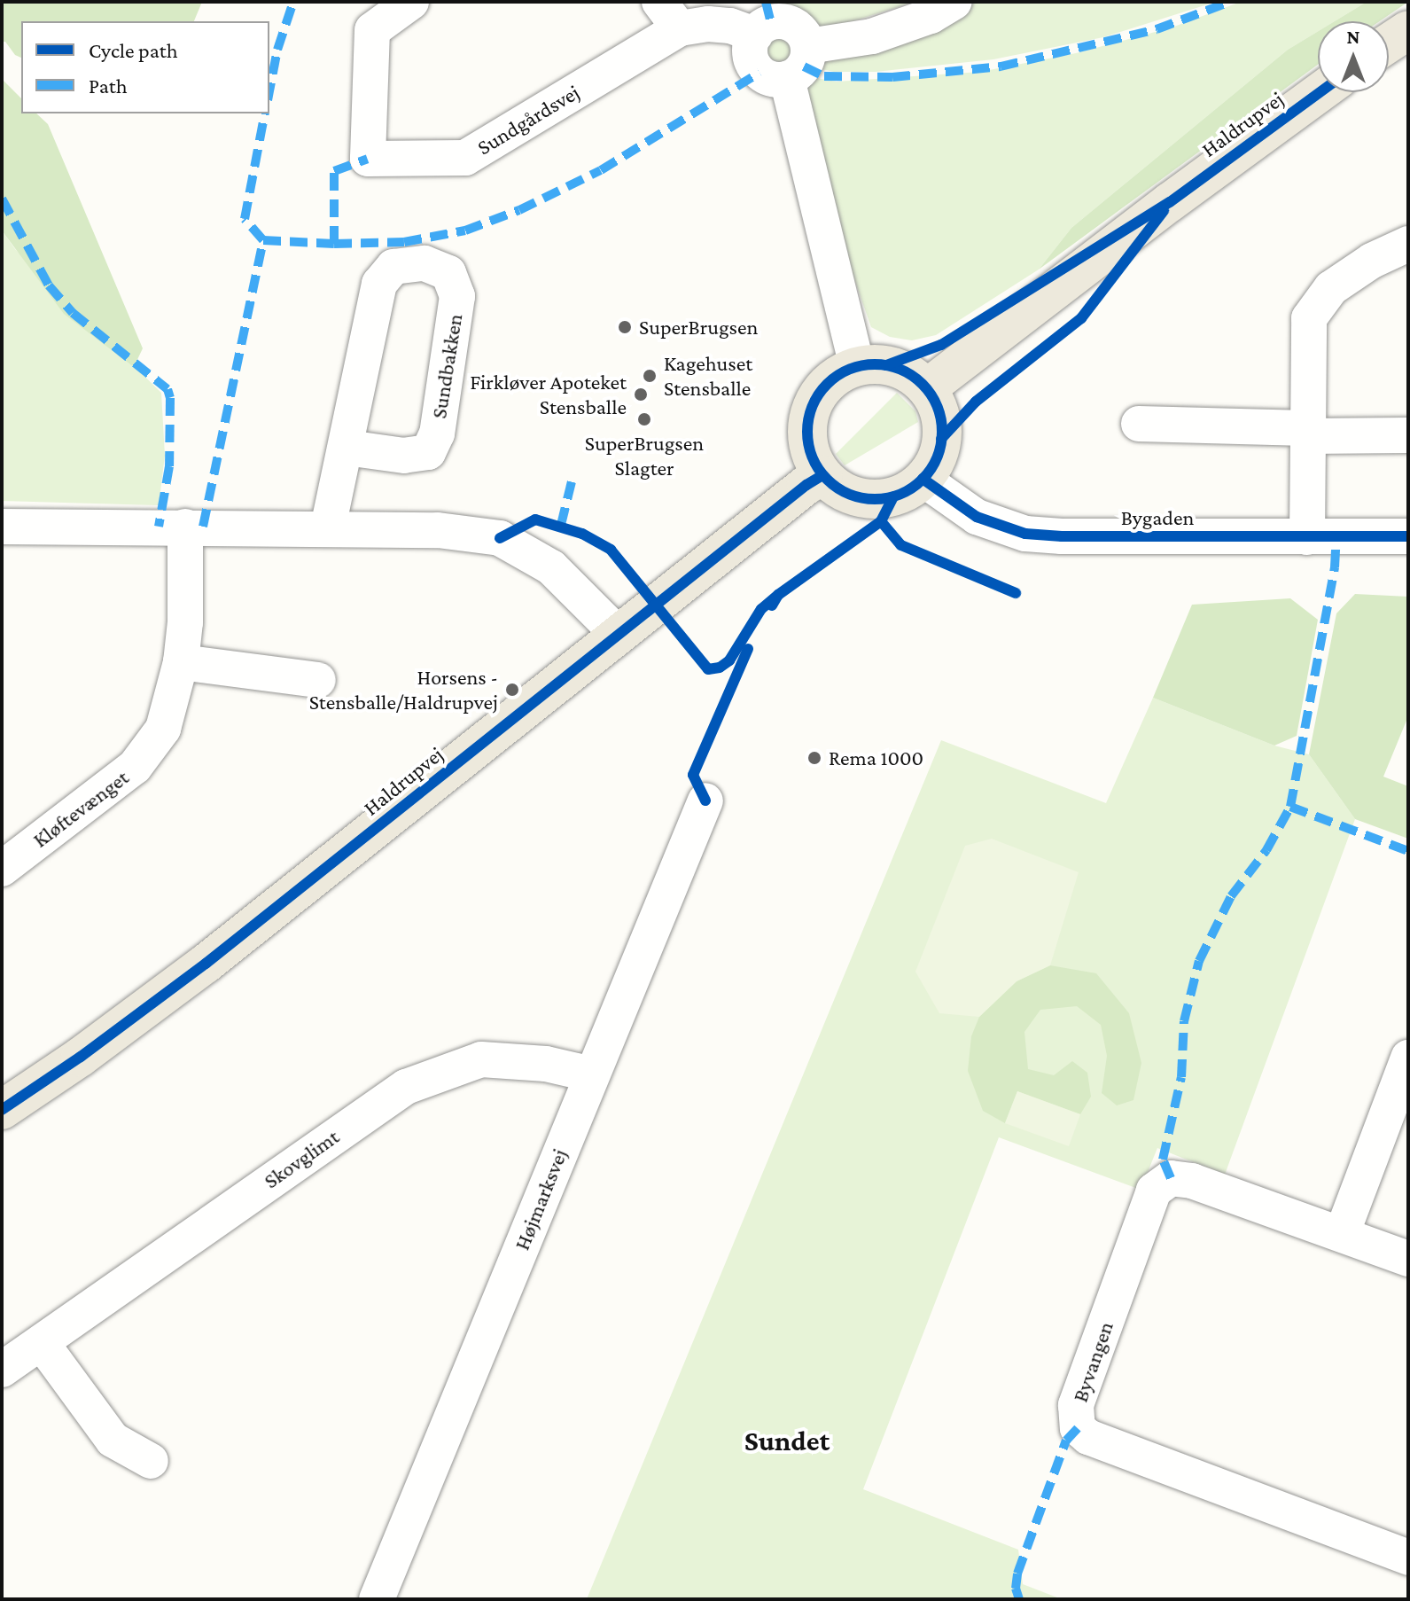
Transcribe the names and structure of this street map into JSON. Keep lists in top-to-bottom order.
{
  "streets": {
    "main road": ["Haldrupvej"],
    "street": [
      "Sundgårdsvej",
      "Sundbakken",
      "Bygaden",
      "Kløftevænget",
      "Skovglimt",
      "Højmarksvej",
      "Byvangen"
    ]
  },
  "crossings": [
    ["Haldrupvej", "Bygaden"],
    ["Skovglimt", "Højmarksvej"]
  ],
  "districts": ["Sundet"],
  "places": [
    "SuperBrugsen",
    "Kagehuset Stensballe",
    "Firkløver Apoteket Stensballe",
    "SuperBrugsen Slagter",
    "Horsens - Stensballe/Haldrupvej",
    "Rema 1000"
  ],
  "legend": ["Cycle path", "Path"],
  "north": "top"
}
